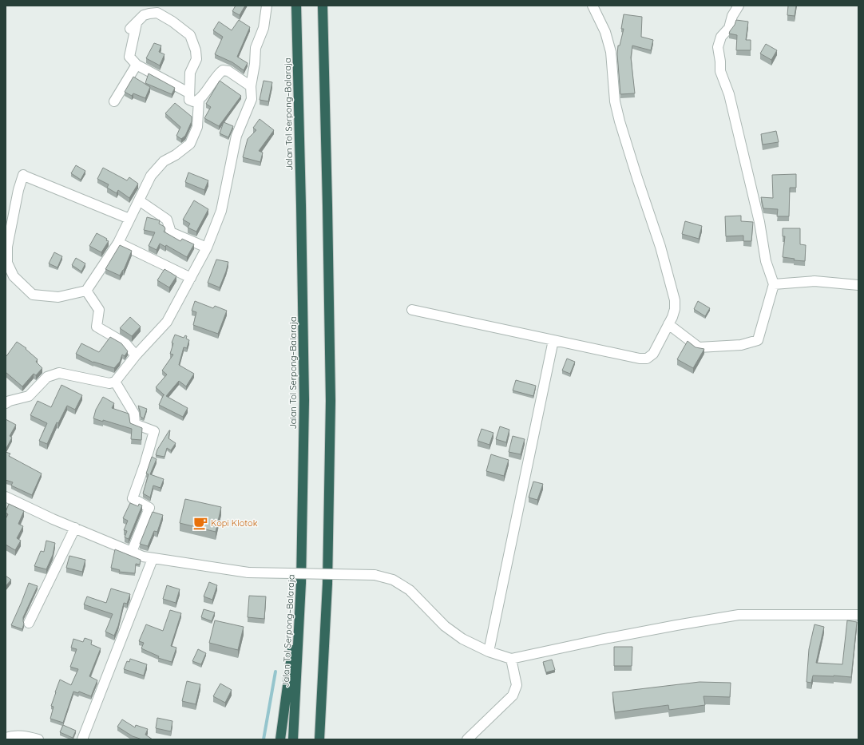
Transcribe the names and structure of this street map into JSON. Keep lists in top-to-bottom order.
{
  "streets": {
    "highway": ["Jalan Tol Serpong–Balaraja"]
  },
  "places": {
    "cafe": ["Kopi Klotok"]
  }
}
